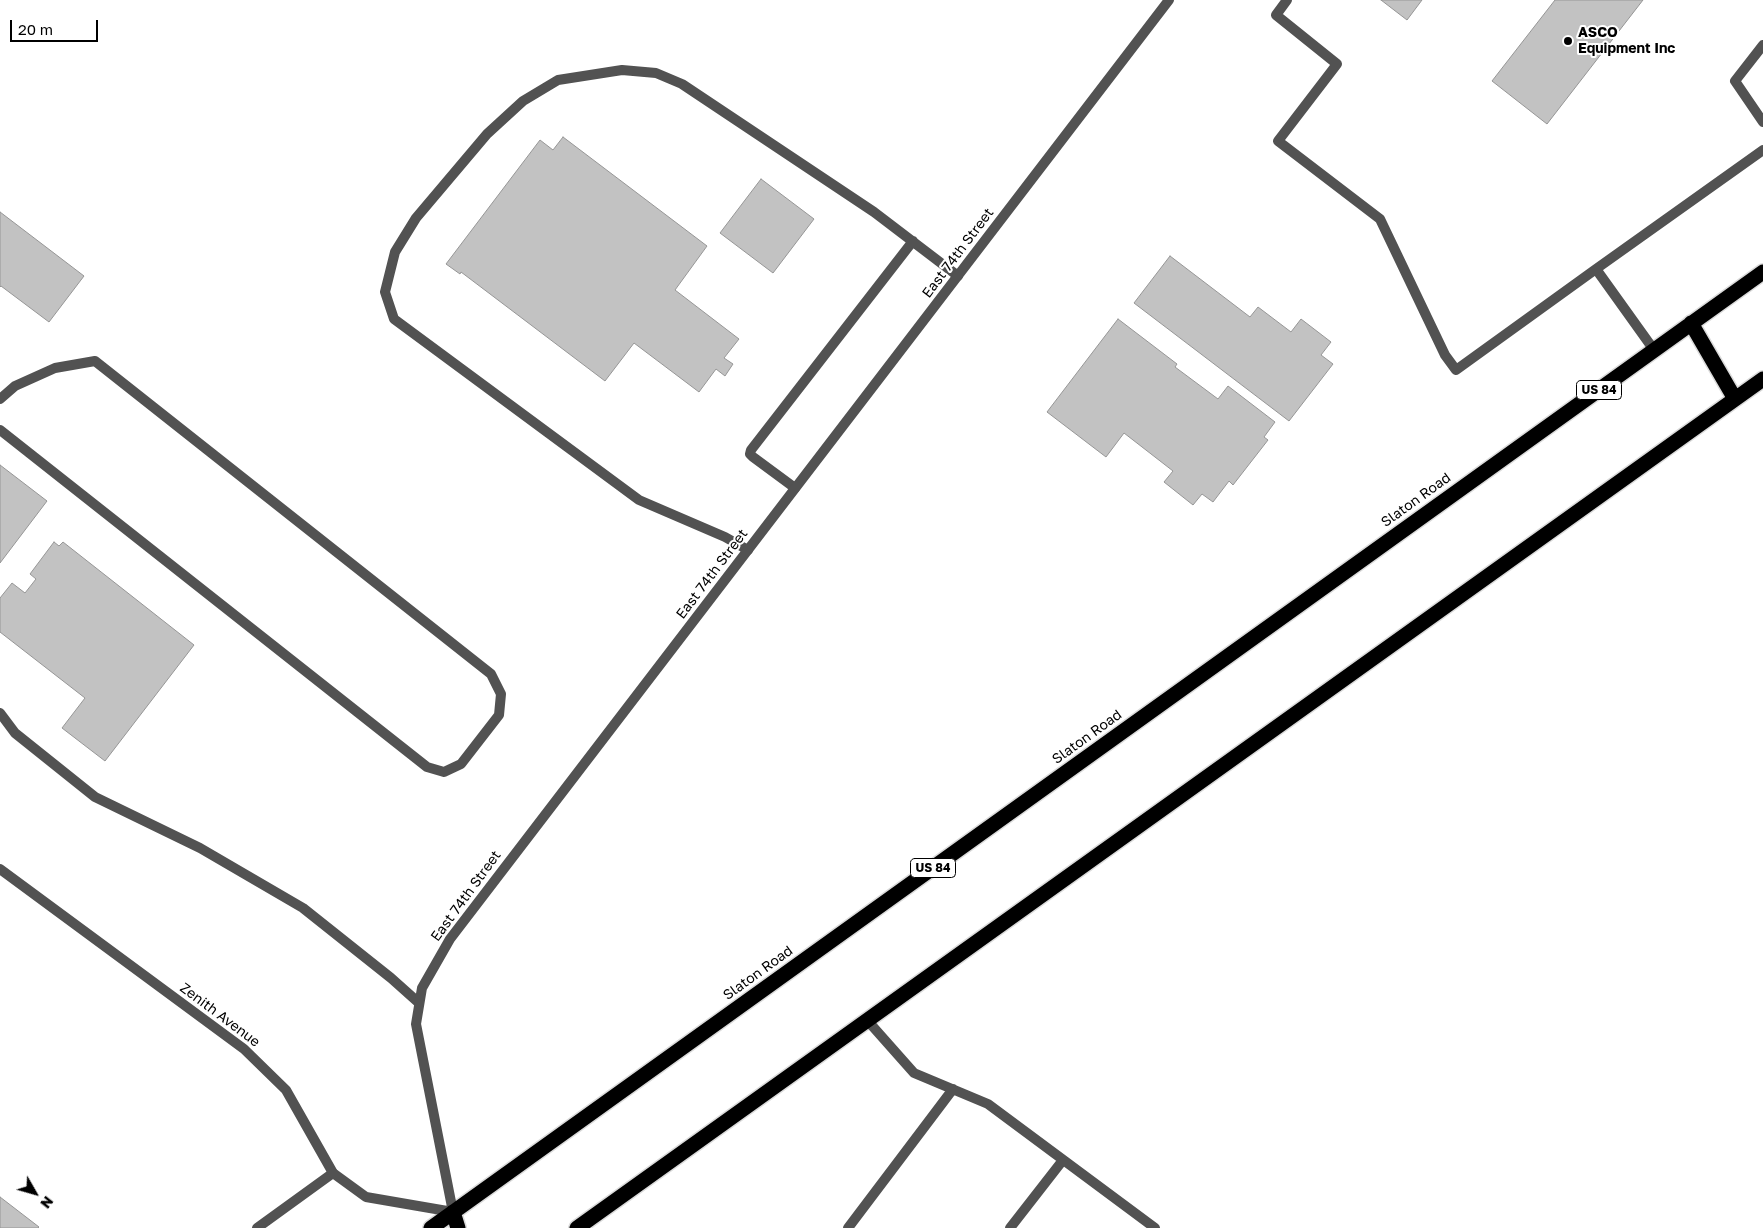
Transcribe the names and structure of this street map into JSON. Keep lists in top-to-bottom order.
{
  "streets": {
    "highway": ["US 84", "Slaton Road"],
    "street": ["East 74th Street", "Zenith Avenue"]
  },
  "crossings": [
    ["East 74th Street", "Slaton Road"],
    ["East 74th Street", "Zenith Avenue"],
    ["Slaton Road", "Zenith Avenue"]
  ],
  "places": ["ASCO Equipment Inc"],
  "scale_bar": "20 m",
  "north": "bottom right"
}
